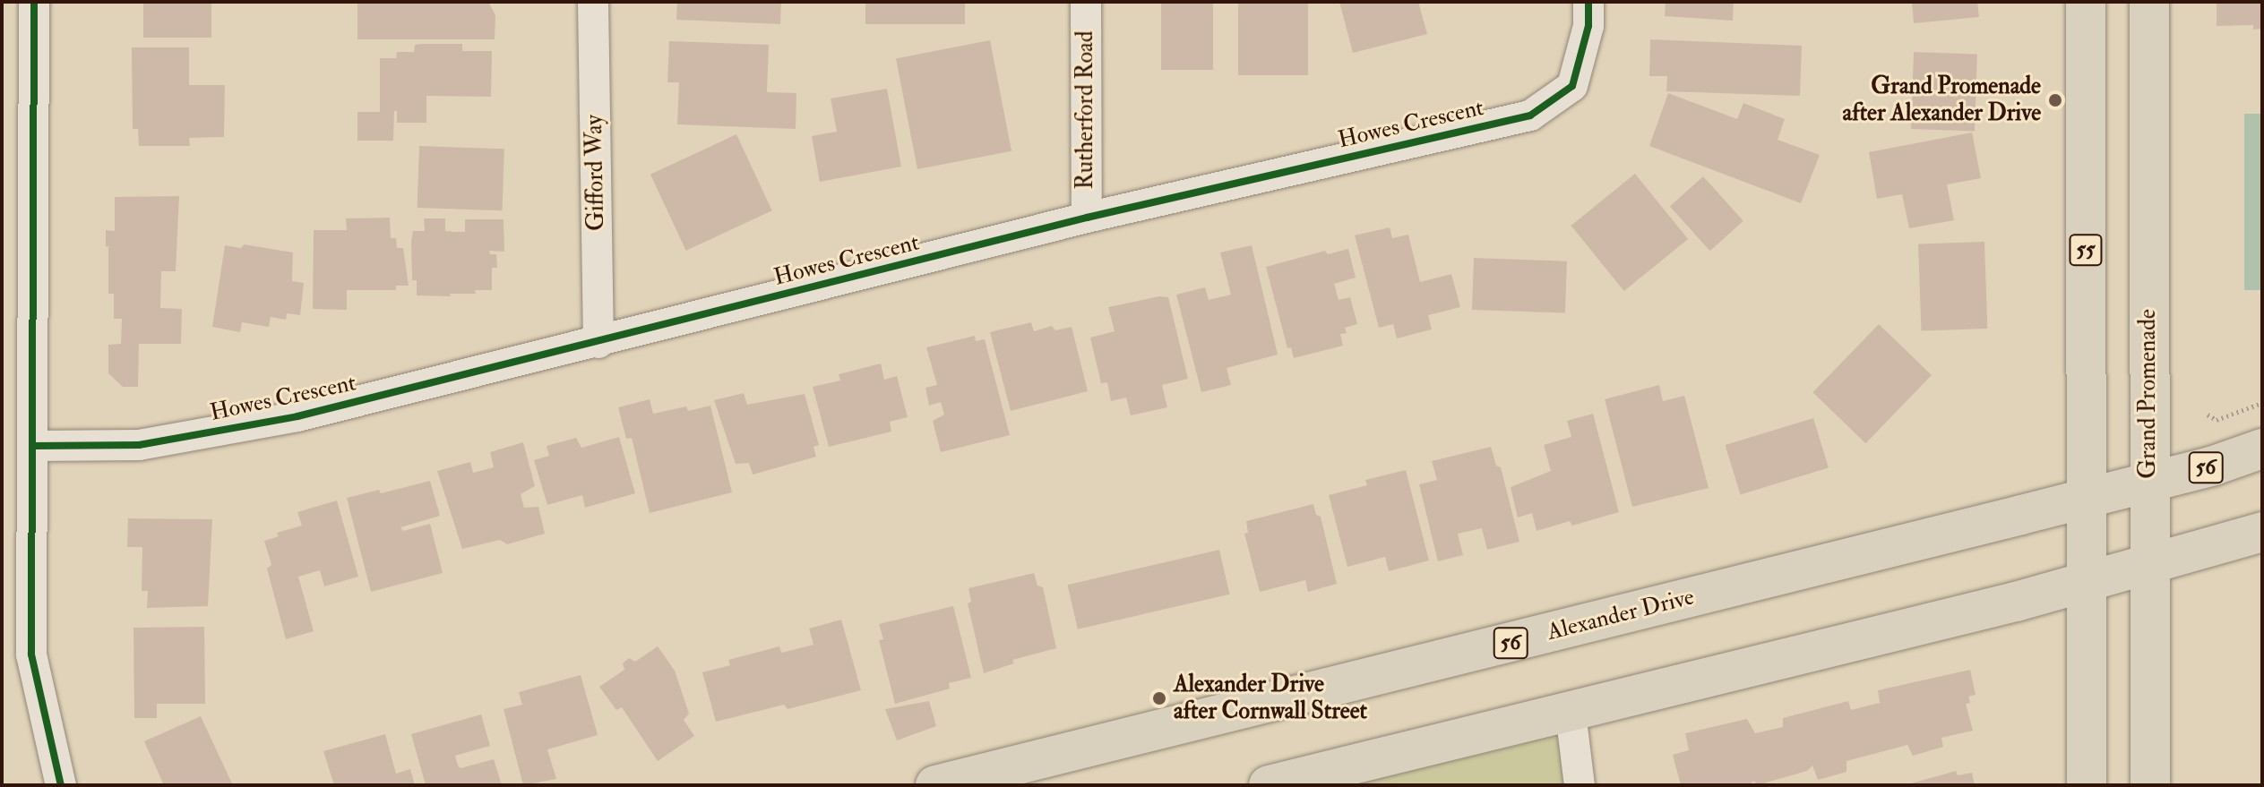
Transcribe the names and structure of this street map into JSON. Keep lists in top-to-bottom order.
{
  "streets": {
    "main road": [
      "55",
      "Grand Promenade",
      "56",
      "Alexander Drive"
    ],
    "street": ["Rutherford Road", "Howes Crescent", "Gifford Way"]
  },
  "crossings": [
    ["Rutherford Road", "Howes Crescent"],
    ["Howes Crescent", "Gifford Way"],
    ["55", "Alexander Drive"],
    ["Grand Promenade", "Alexander Drive"]
  ],
  "places": ["Grand Promenade after Alexander Drive", "Alexander Drive after Cornwall Street"]
}
